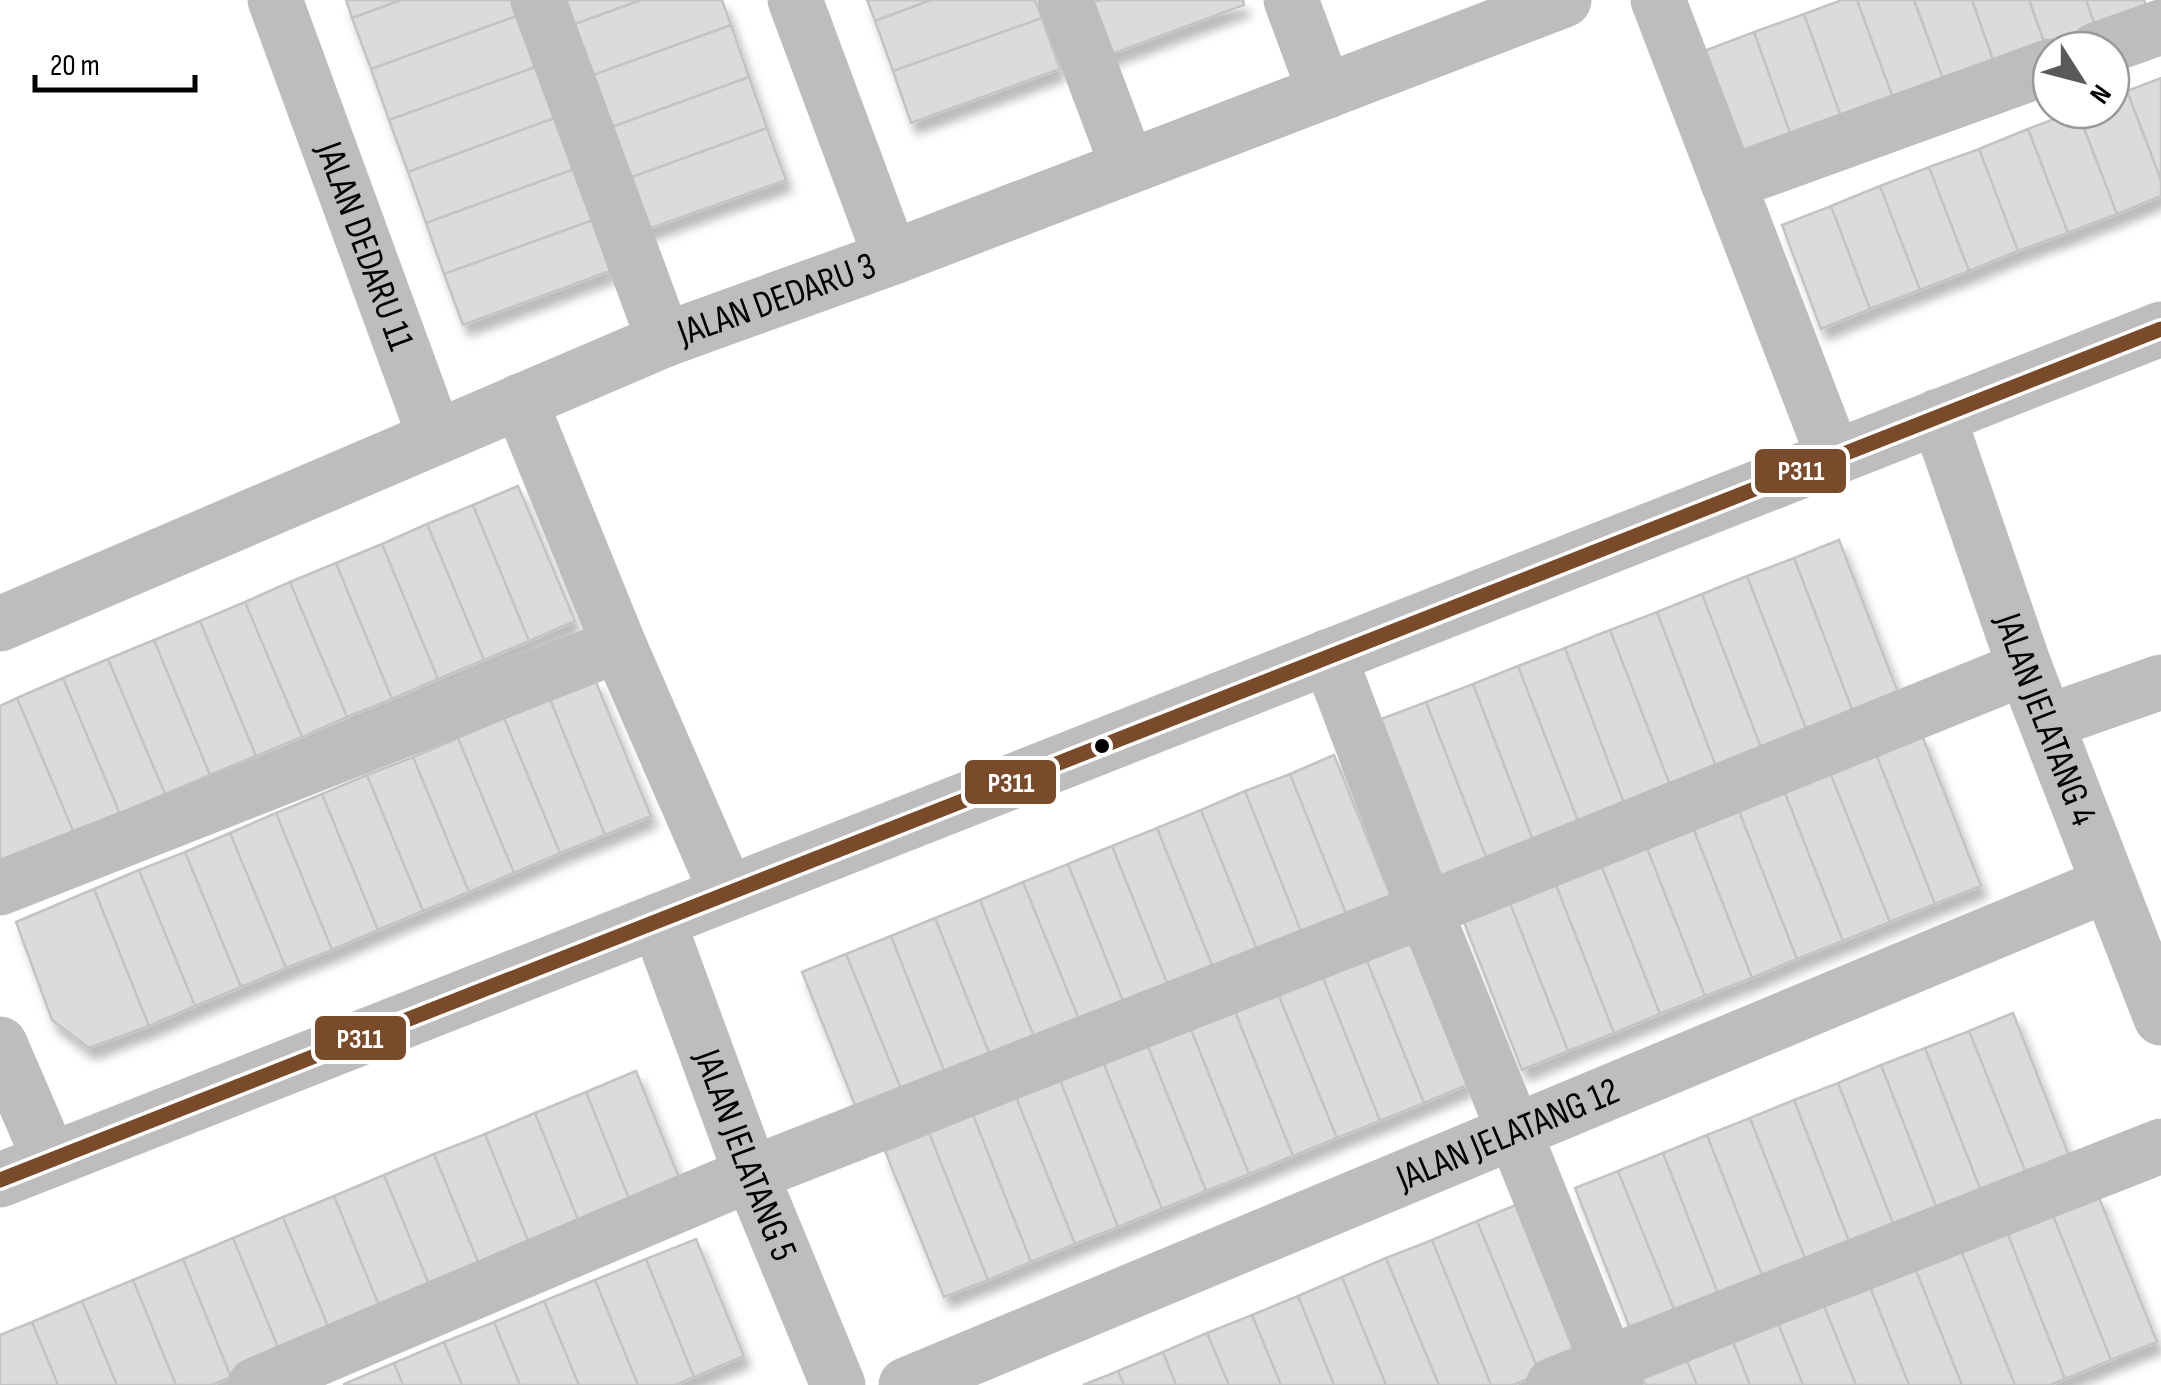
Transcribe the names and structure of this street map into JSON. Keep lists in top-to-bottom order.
{
  "streets": {
    "street": [
      "JALAN DEDARU 11",
      "JALAN DEDARU 3",
      "JALAN JELATANG 4",
      "JALAN JELATANG 12",
      "JALAN JELATANG 5"
    ]
  },
  "crossings": [
    ["JALAN DEDARU 11", "JALAN DEDARU 3"],
    ["JALAN JELATANG 4", "JALAN JELATANG 12"]
  ],
  "lines": ["transit line P311"],
  "scale_bar": "20 m",
  "north": "bottom right"
}
